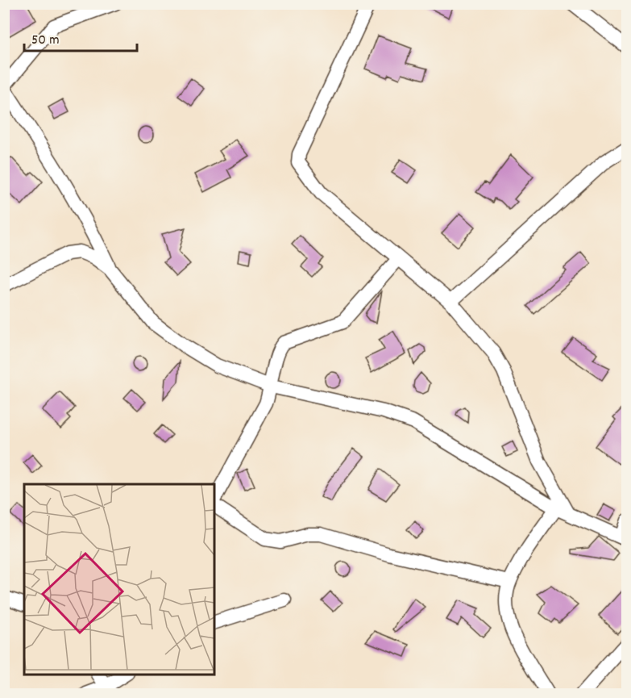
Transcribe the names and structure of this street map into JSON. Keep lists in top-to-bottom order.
{
  "scale_bar": "50 m"
}
